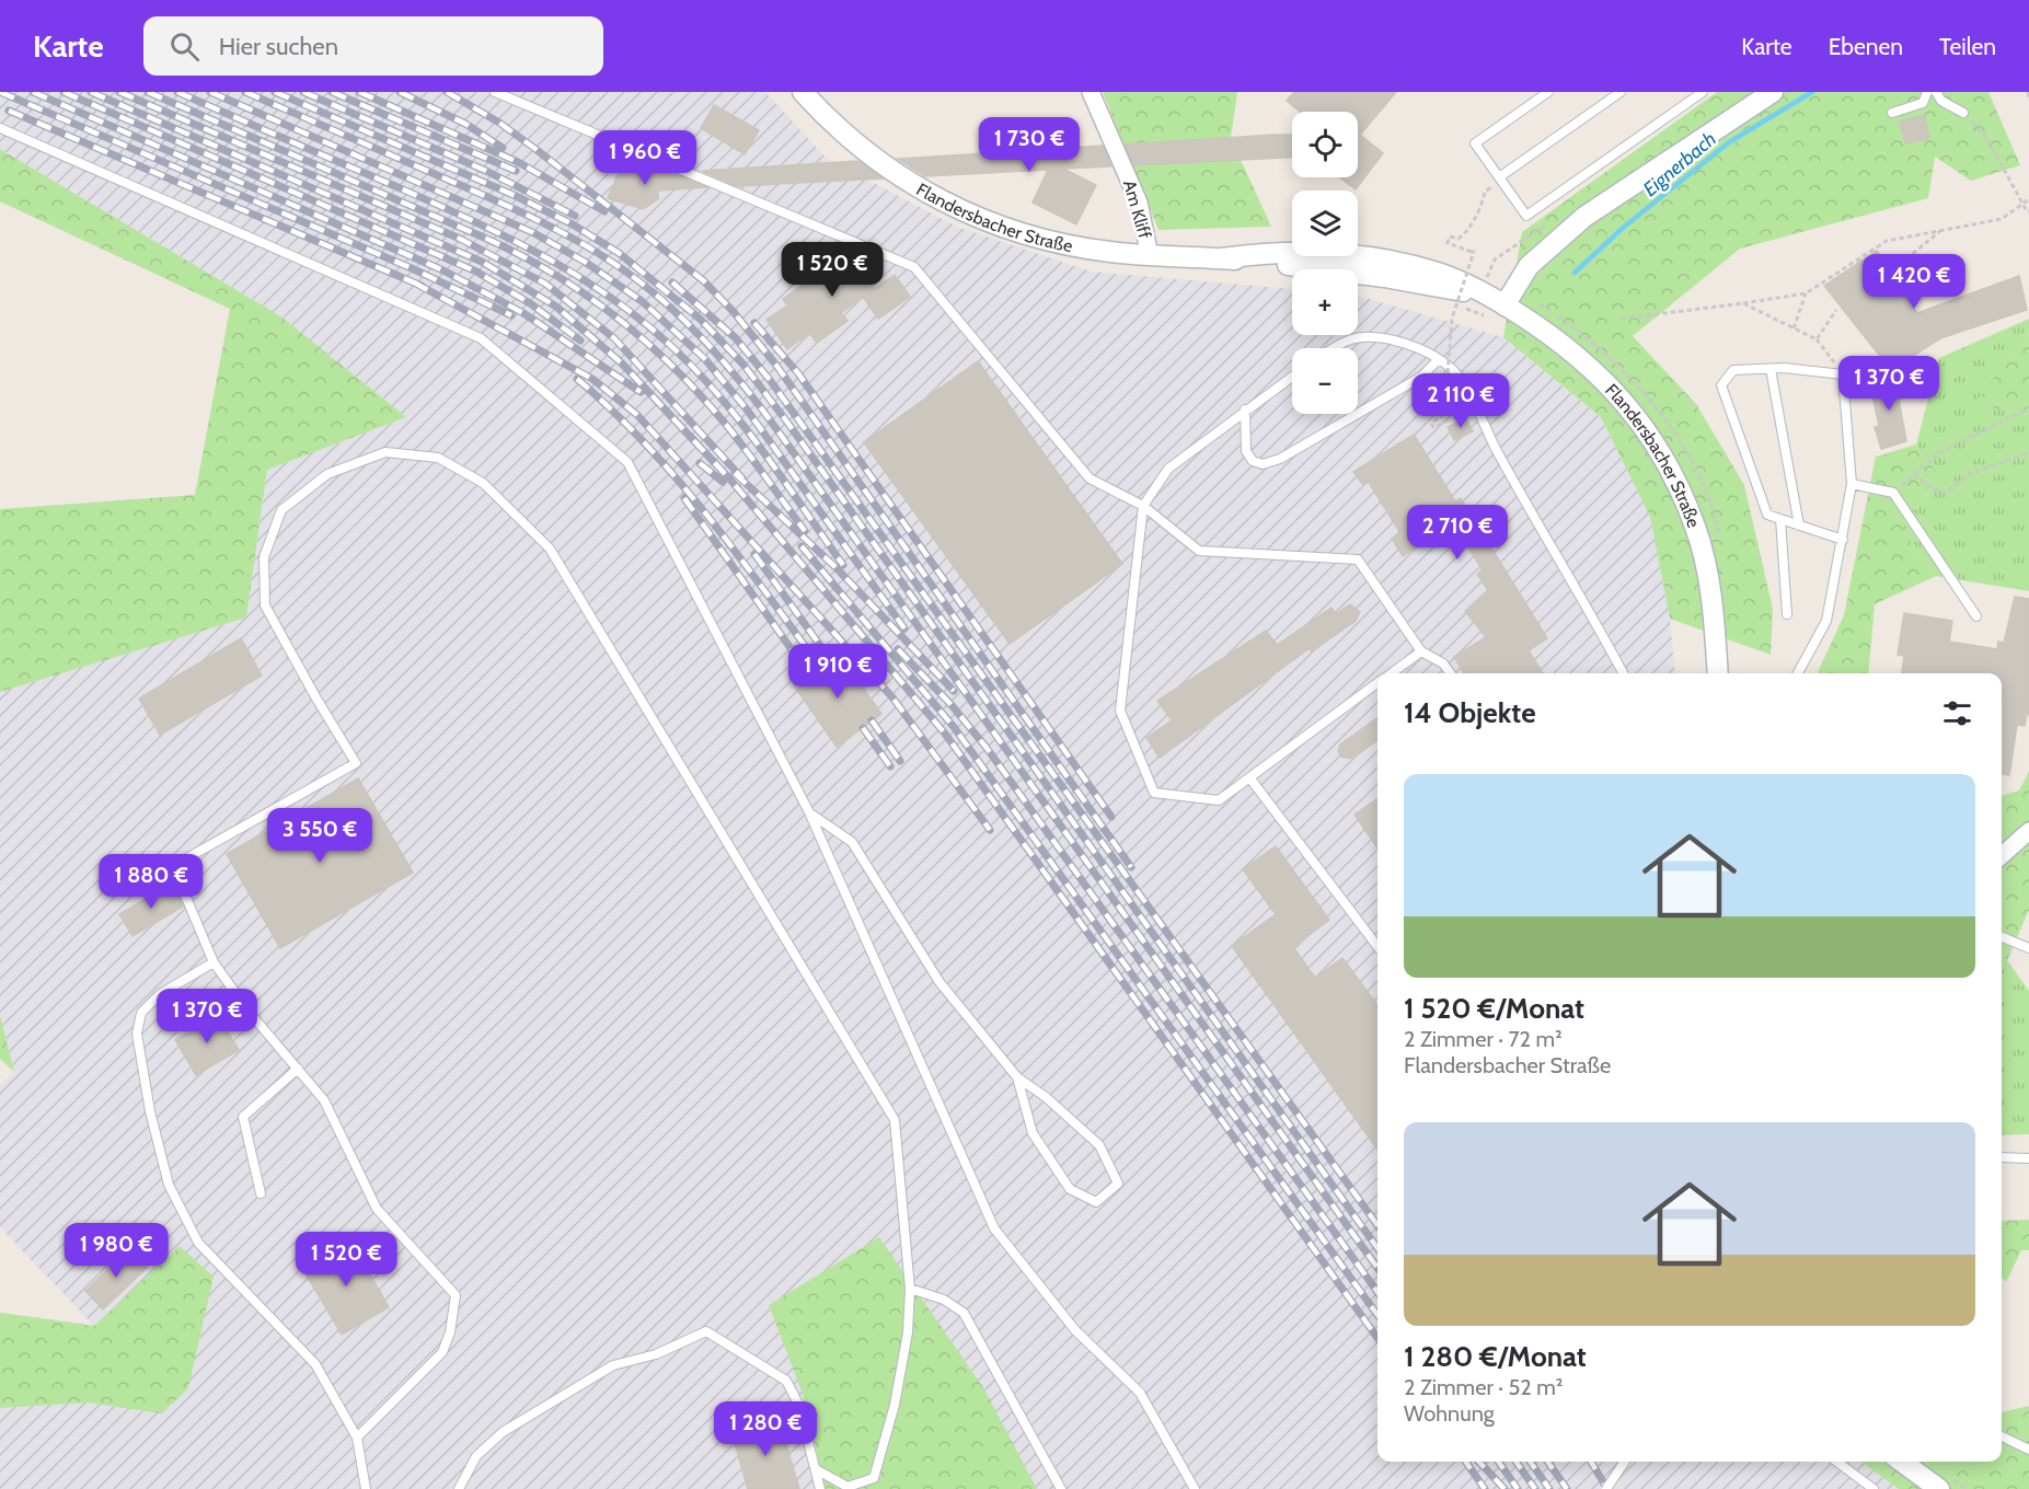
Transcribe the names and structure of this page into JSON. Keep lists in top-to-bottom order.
{
  "streets": {
    "street": ["Am Kliff", "Flandersbacher Straße"]
  },
  "crossings": [
    ["Am Kliff", "Flandersbacher Straße"]
  ],
  "water": ["Eignerbach"],
  "page": {
    "header": "Karte",
    "search": "Hier suchen",
    "nav": ["Karte", "Ebenen", "Teilen"],
    "map_buttons": ["+", "−"],
    "price": [
      "1 730 €",
      "1 960 €",
      "1 520 €",
      "1 420 €",
      "1 370 €",
      "2 110 €",
      "2 710 €",
      "1 910 €",
      "3 550 €",
      "1 880 €",
      "1 370 €",
      "1 980 €",
      "1 520 €",
      "1 280 €"
    ],
    "heading": "14 Objekte",
    "list": [
      {
        "name": "1 520 €/Monat",
        "note": "2 Zimmer · 72 m² · Flandersbacher Straße"
      },
      {
        "name": "1 280 €/Monat",
        "note": "2 Zimmer · 52 m² · Wohnung"
      }
    ]
  }
}
